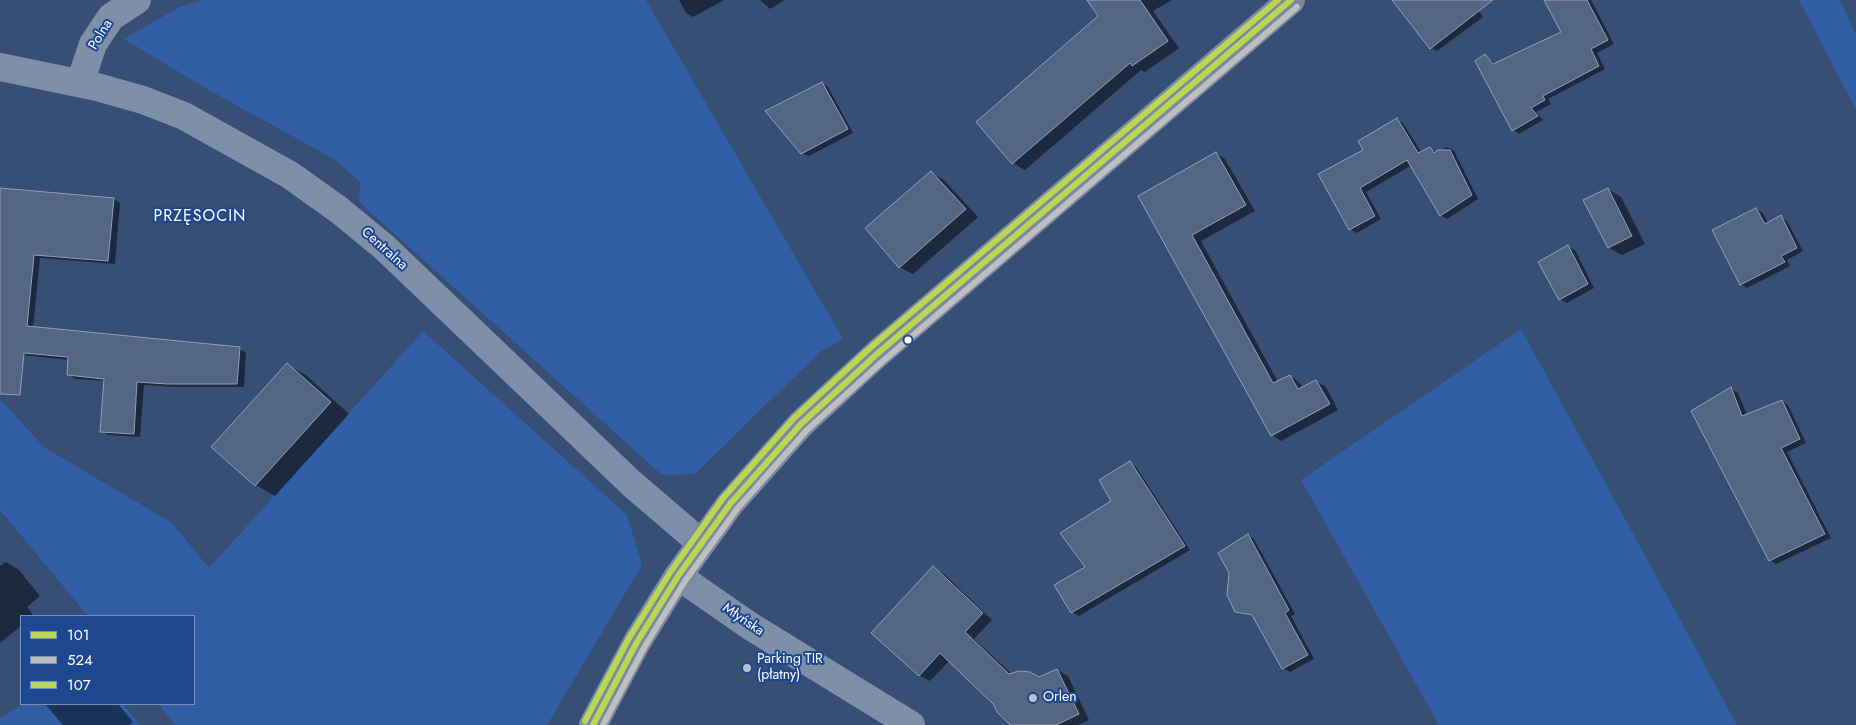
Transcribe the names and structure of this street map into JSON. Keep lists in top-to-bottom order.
{
  "streets": {
    "street": ["Polna", "Centralna", "Młyńska"]
  },
  "crossings": [
    ["Polna", "Centralna"]
  ],
  "districts": ["PRZĘSOCIN"],
  "places": ["Parking TIR (płatny)", "Orlen"],
  "lines": ["transit line 101", "transit line 107", "transit line 524"],
  "legend": ["101", "524", "107"]
}
